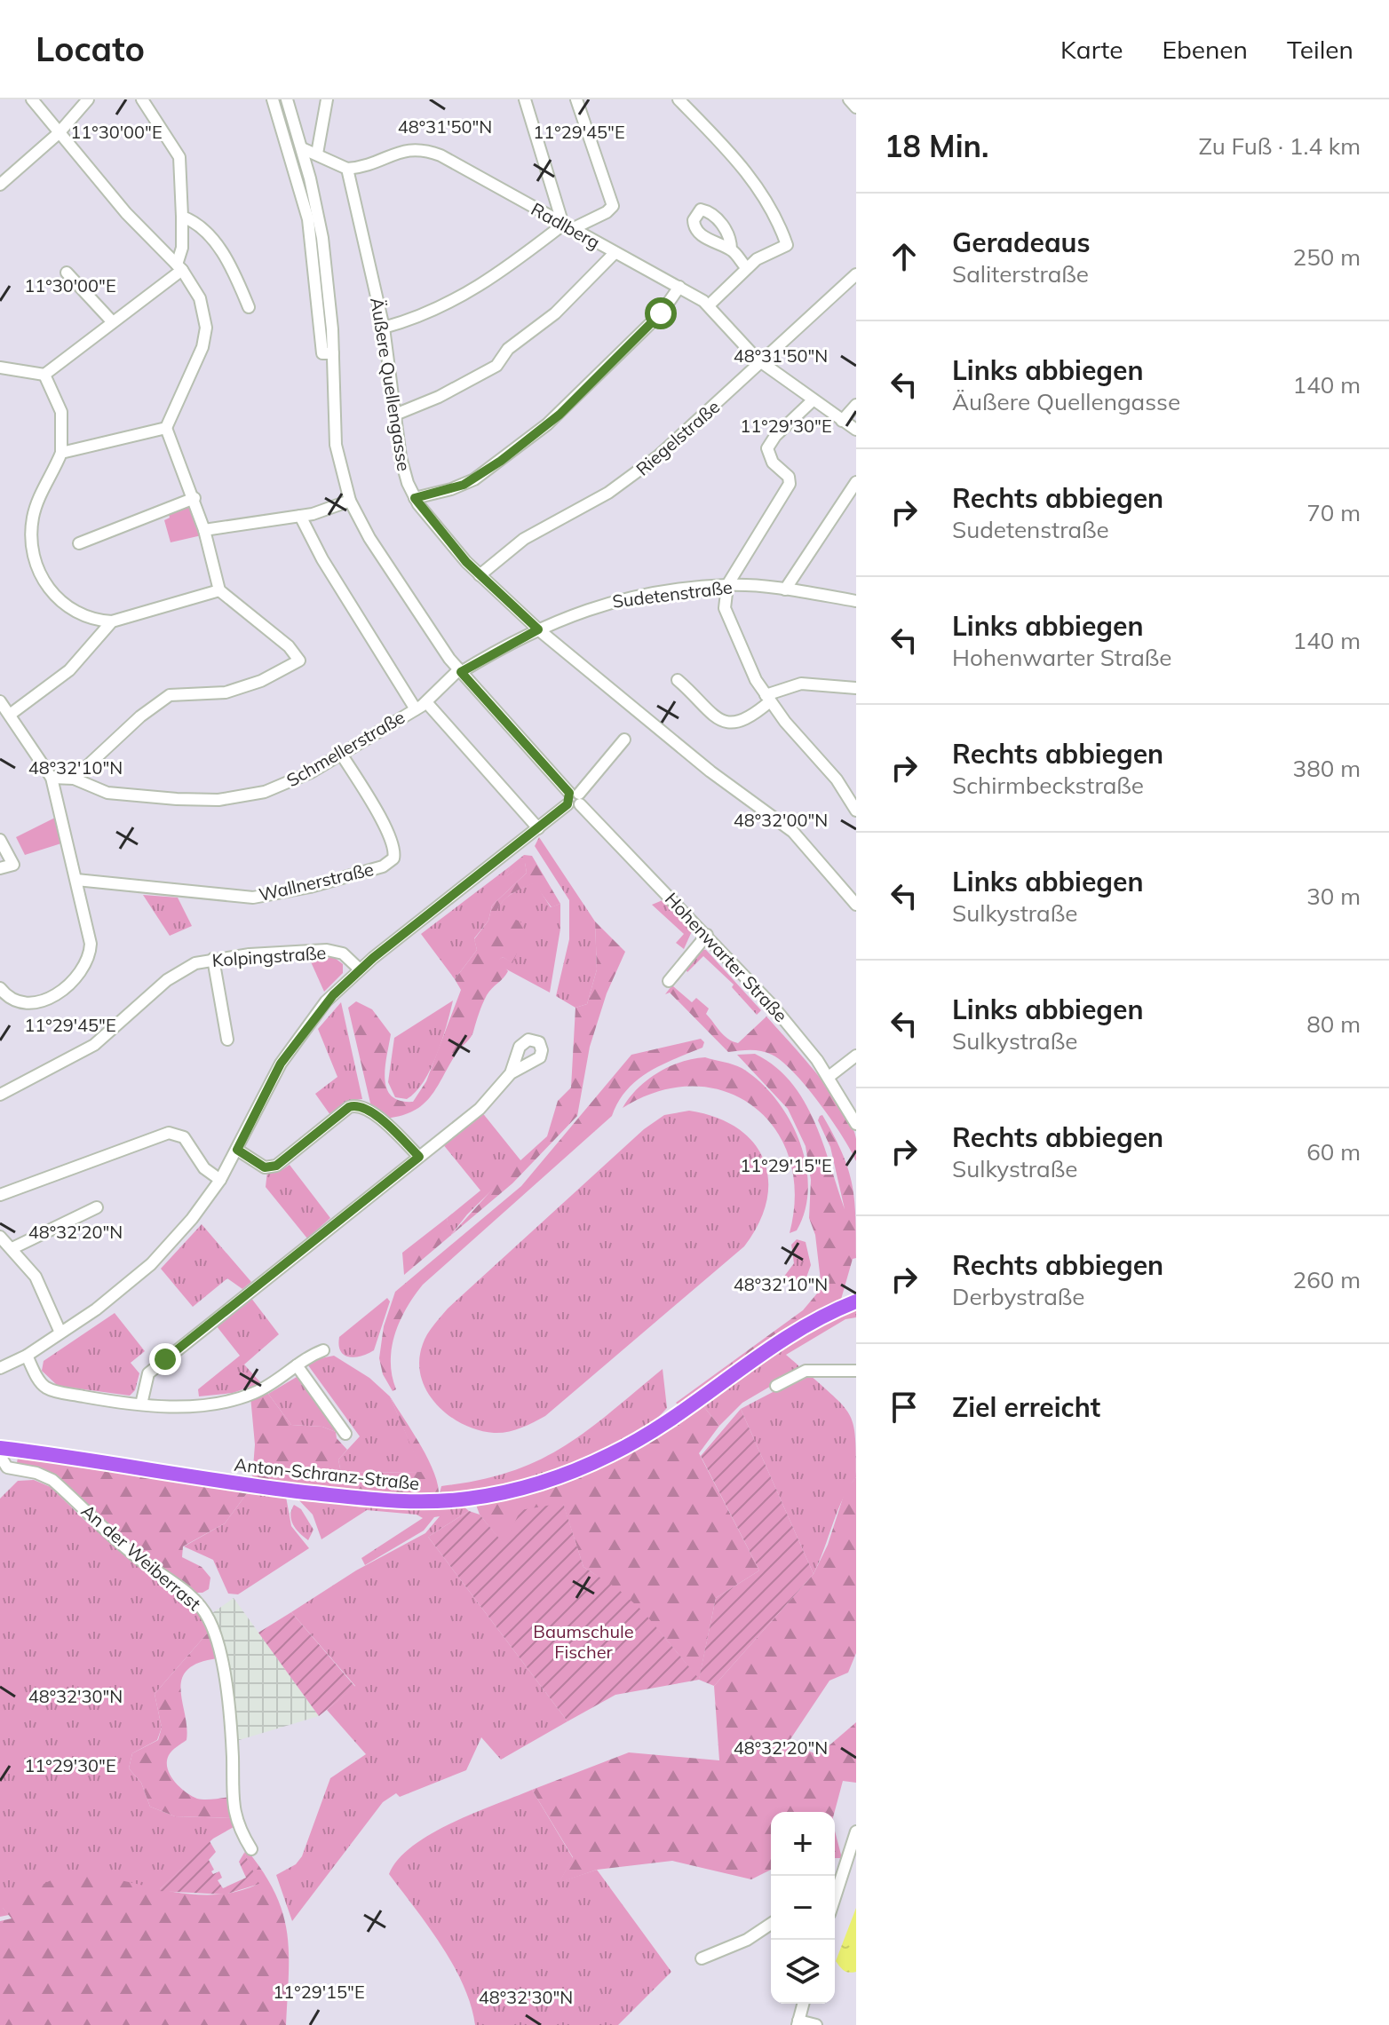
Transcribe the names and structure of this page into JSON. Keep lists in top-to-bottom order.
{
  "streets": {
    "main road": ["Anton-Schranz-Straße"],
    "street": [
      "Radlberg",
      "Äußere Quellengasse",
      "Riegelstraße",
      "Sudetenstraße",
      "Schmellerstraße",
      "Wallnerstraße",
      "Kolpingstraße",
      "Hohenwarter Straße",
      "An der Weiberrast"
    ]
  },
  "crossings": [
    ["Radlberg", "Äußere Quellengasse"],
    ["Radlberg", "Riegelstraße"],
    ["Äußere Quellengasse", "Riegelstraße"],
    ["Äußere Quellengasse", "Sudetenstraße"],
    ["Sudetenstraße", "Schmellerstraße"],
    ["Sudetenstraße", "Hohenwarter Straße"],
    ["Schmellerstraße", "Wallnerstraße"],
    ["Schmellerstraße", "Hohenwarter Straße"],
    ["Anton-Schranz-Straße", "An der Weiberrast"]
  ],
  "parks": ["Baumschule Fischer"],
  "page": {
    "header": "Locato",
    "nav": ["Karte", "Ebenen", "Teilen"],
    "heading": ["18 Min.", "Zu Fuß · 1.4 km"],
    "list": [
      ["Geradeaus", "Saliterstraße", "250 m"],
      ["Links abbiegen", "Äußere Quellengasse", "140 m"],
      ["Rechts abbiegen", "Sudetenstraße", "70 m"],
      ["Links abbiegen", "Hohenwarter Straße", "140 m"],
      ["Rechts abbiegen", "Schirmbeckstraße", "380 m"],
      ["Links abbiegen", "Sulkystraße", "30 m"],
      ["Links abbiegen", "Sulkystraße", "80 m"],
      ["Rechts abbiegen", "Sulkystraße", "60 m"],
      ["Rechts abbiegen", "Derbystraße", "260 m"],
      "Ziel erreicht"
    ],
    "map_buttons": ["+", "−"]
  },
  "coordinates": [
    "48°31'50\"N",
    "11°30'00\"E",
    "11°29'45\"E",
    "11°29'30\"E",
    "48°32'10\"N",
    "48°32'00\"N",
    "11°29'15\"E",
    "48°32'20\"N",
    "48°32'30\"N"
  ]
}
